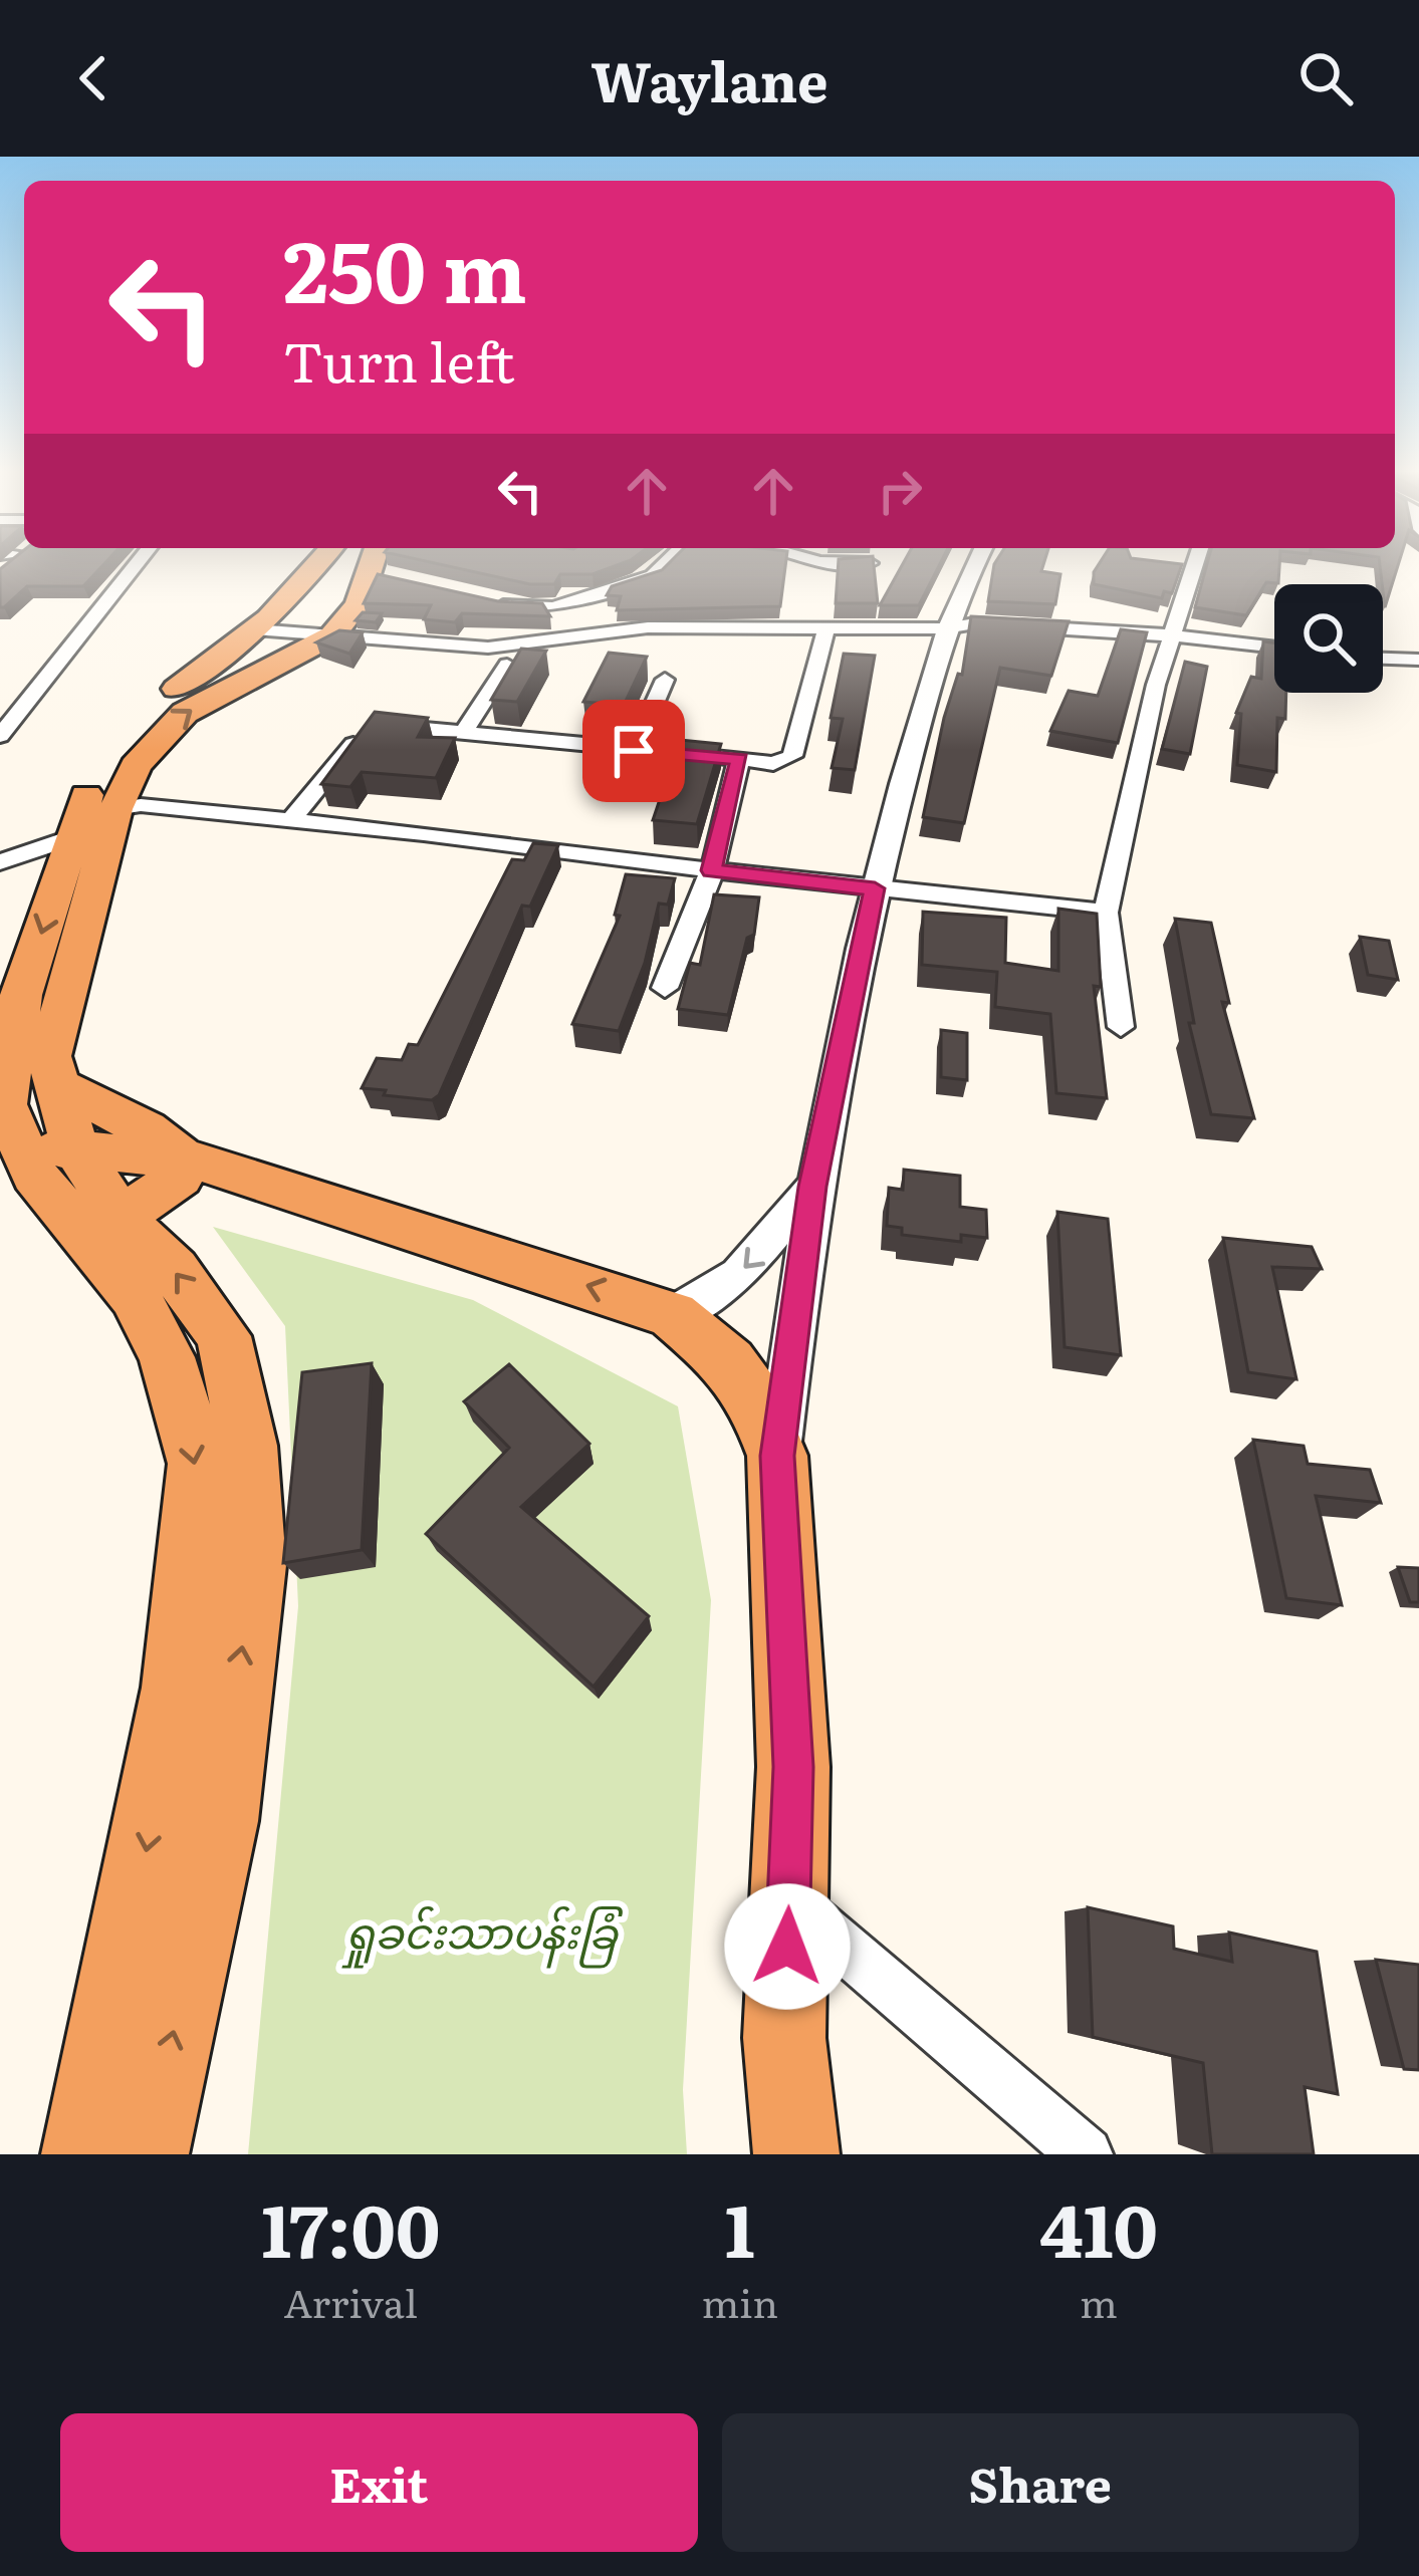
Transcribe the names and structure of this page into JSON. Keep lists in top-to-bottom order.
{
  "parks": ["ရှုခင်းသာပန်းခြံ"],
  "page": {
    "header": "Waylane",
    "turn": ["250 m", "Turn left"],
    "eta": [
      "17:00",
      "Arrival",
      "1",
      "min",
      "410",
      "m"
    ],
    "buttons": ["Exit", "Share"]
  }
}
